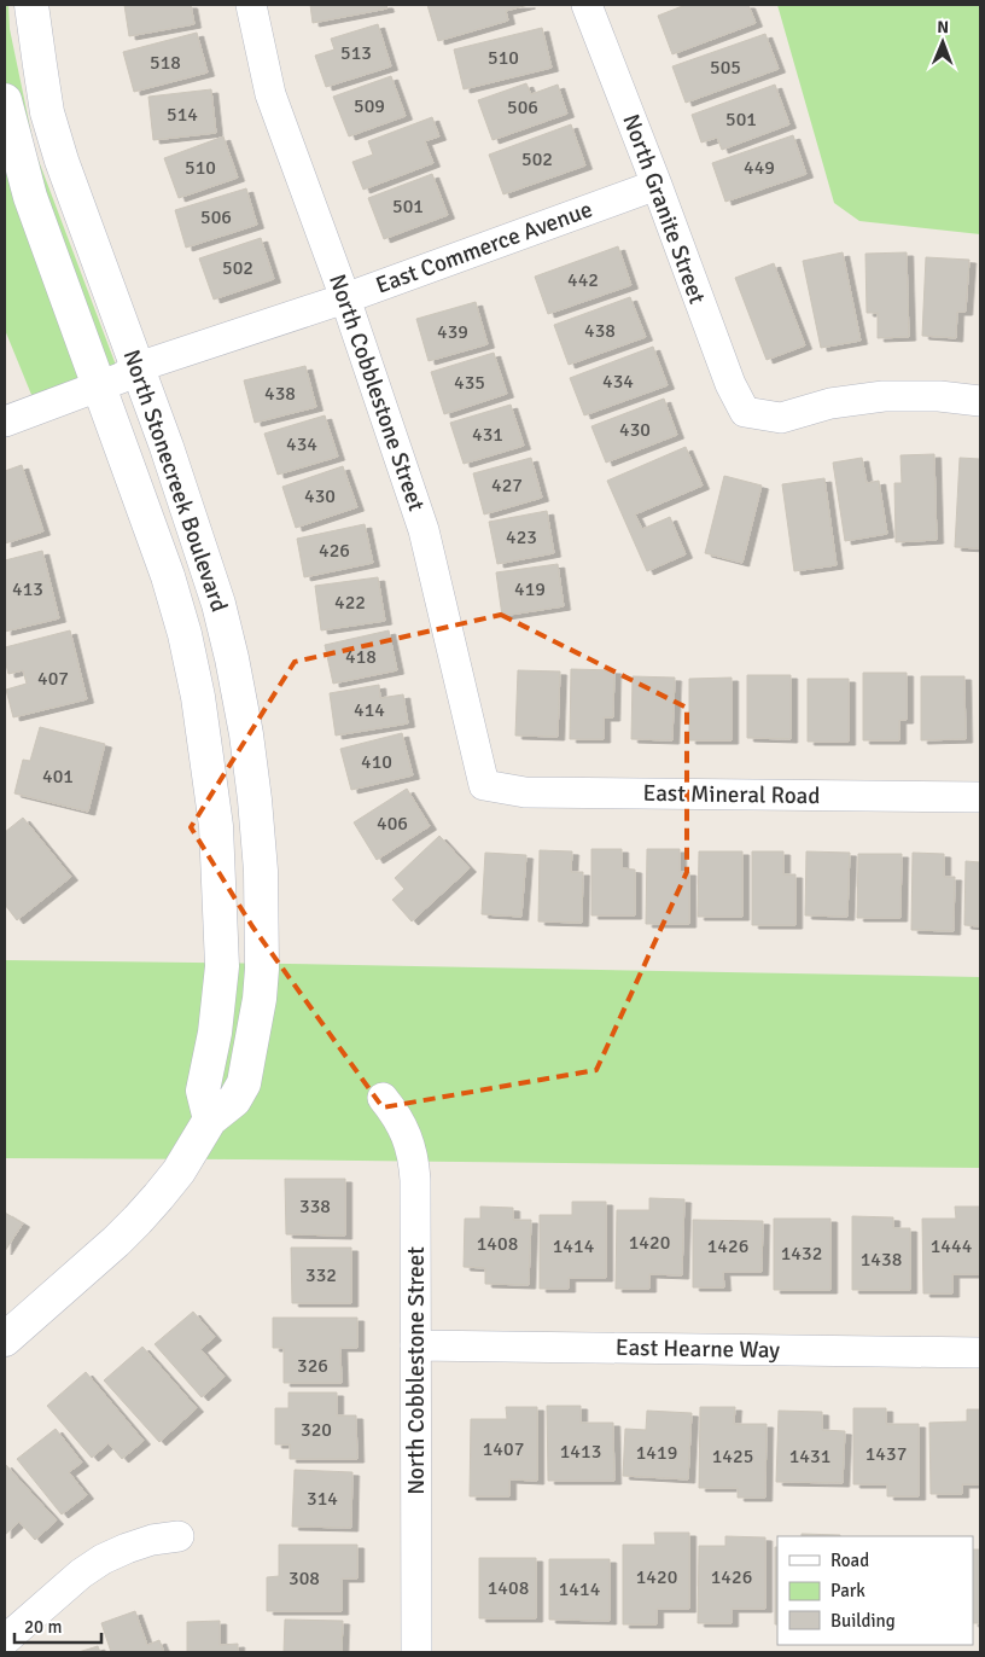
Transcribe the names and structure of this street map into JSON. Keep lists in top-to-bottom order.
{
  "streets": {
    "street": [
      "North Granite Street",
      "East Commerce Avenue",
      "North Cobblestone Street",
      "North Stonecreek Boulevard",
      "East Mineral Road",
      "East Hearne Way"
    ]
  },
  "crossings": [
    ["North Granite Street", "East Commerce Avenue"],
    ["East Commerce Avenue", "North Cobblestone Street"],
    ["East Commerce Avenue", "North Stonecreek Boulevard"],
    ["North Cobblestone Street", "East Mineral Road"],
    ["North Cobblestone Street", "East Hearne Way"]
  ],
  "house_numbers": [
    "513",
    "510",
    "518",
    "505",
    "509",
    "506",
    "514",
    "501",
    "502",
    "510",
    "449",
    "501",
    "506",
    "502",
    "442",
    "438",
    "439",
    "434",
    "435",
    "438",
    "430",
    "431",
    "434",
    "427",
    "430",
    "423",
    "426",
    "413",
    "419",
    "422",
    "418",
    "407",
    "414",
    "410",
    "401",
    "406",
    "338",
    "1420",
    "1408",
    "1414",
    "1426",
    "1444",
    "1432",
    "1438",
    "332",
    "326",
    "320",
    "1407",
    "1413",
    "1419",
    "1437",
    "1425",
    "1431",
    "314",
    "1420",
    "1426",
    "308",
    "1408",
    "1414"
  ],
  "legend": ["Road", "Park", "Building"],
  "scale_bar": "20 m",
  "north": "top"
}
